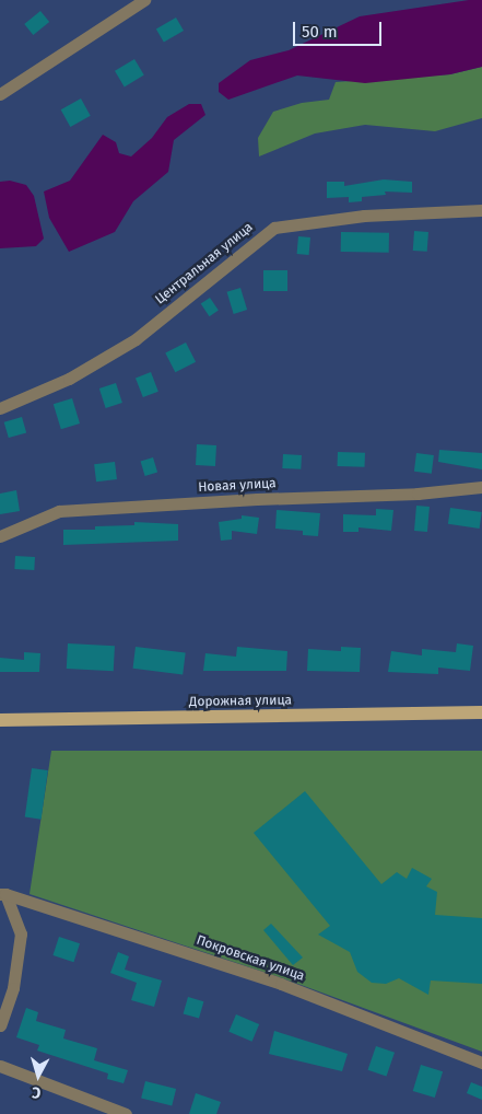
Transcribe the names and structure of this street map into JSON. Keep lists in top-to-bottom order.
{
  "streets": {
    "main road": ["Дорожная улица"],
    "street": ["Центральная улица", "Новая улица", "Покровская улица"]
  },
  "scale_bar": "50 m",
  "north": "bottom"
}
